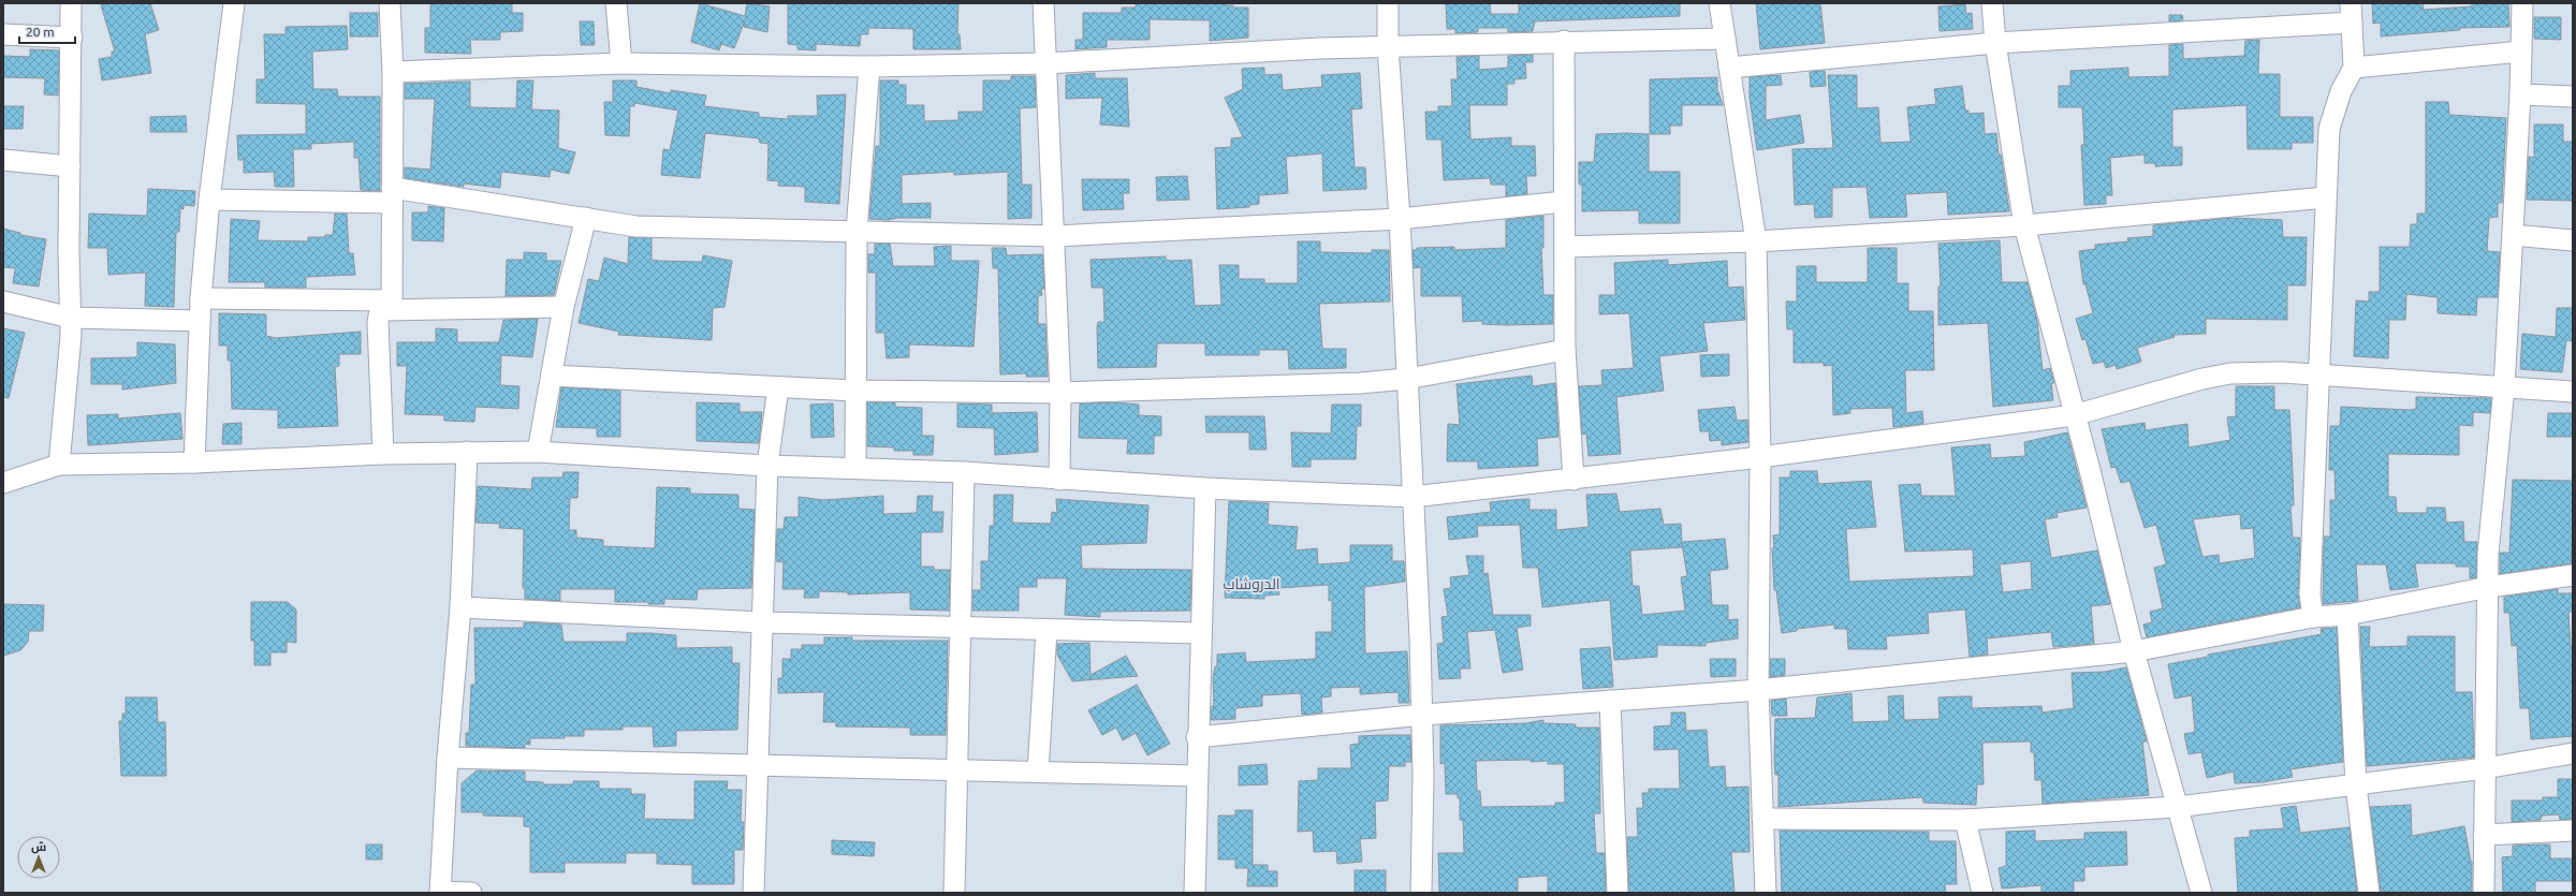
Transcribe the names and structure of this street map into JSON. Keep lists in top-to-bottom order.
{
  "districts": ["الدروشاب"],
  "scale_bar": "20 m",
  "north": "top"
}
